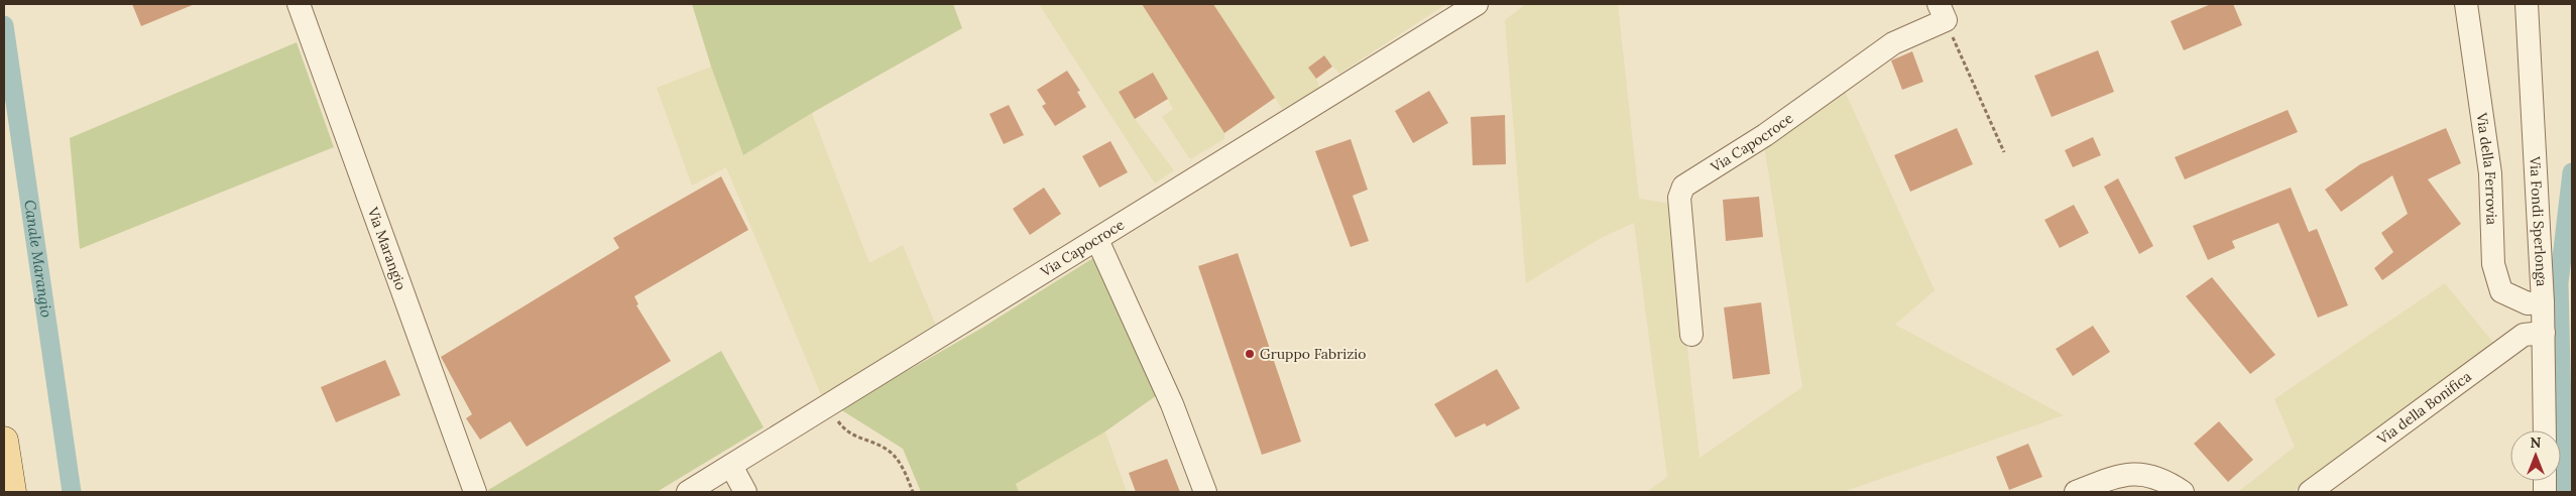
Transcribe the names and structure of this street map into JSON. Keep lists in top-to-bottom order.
{
  "streets": {
    "street": [
      "Via Capocroce",
      "Via della Ferrovia",
      "Via Fondi Sperlonga",
      "Via Marangio",
      "Via della Bonifica"
    ]
  },
  "crossings": [
    ["Via della Ferrovia", "Via Fondi Sperlonga"],
    ["Via Fondi Sperlonga", "Via della Bonifica"]
  ],
  "water": ["Canale Marangio"],
  "places": ["Gruppo Fabrizio"],
  "north": "top"
}
